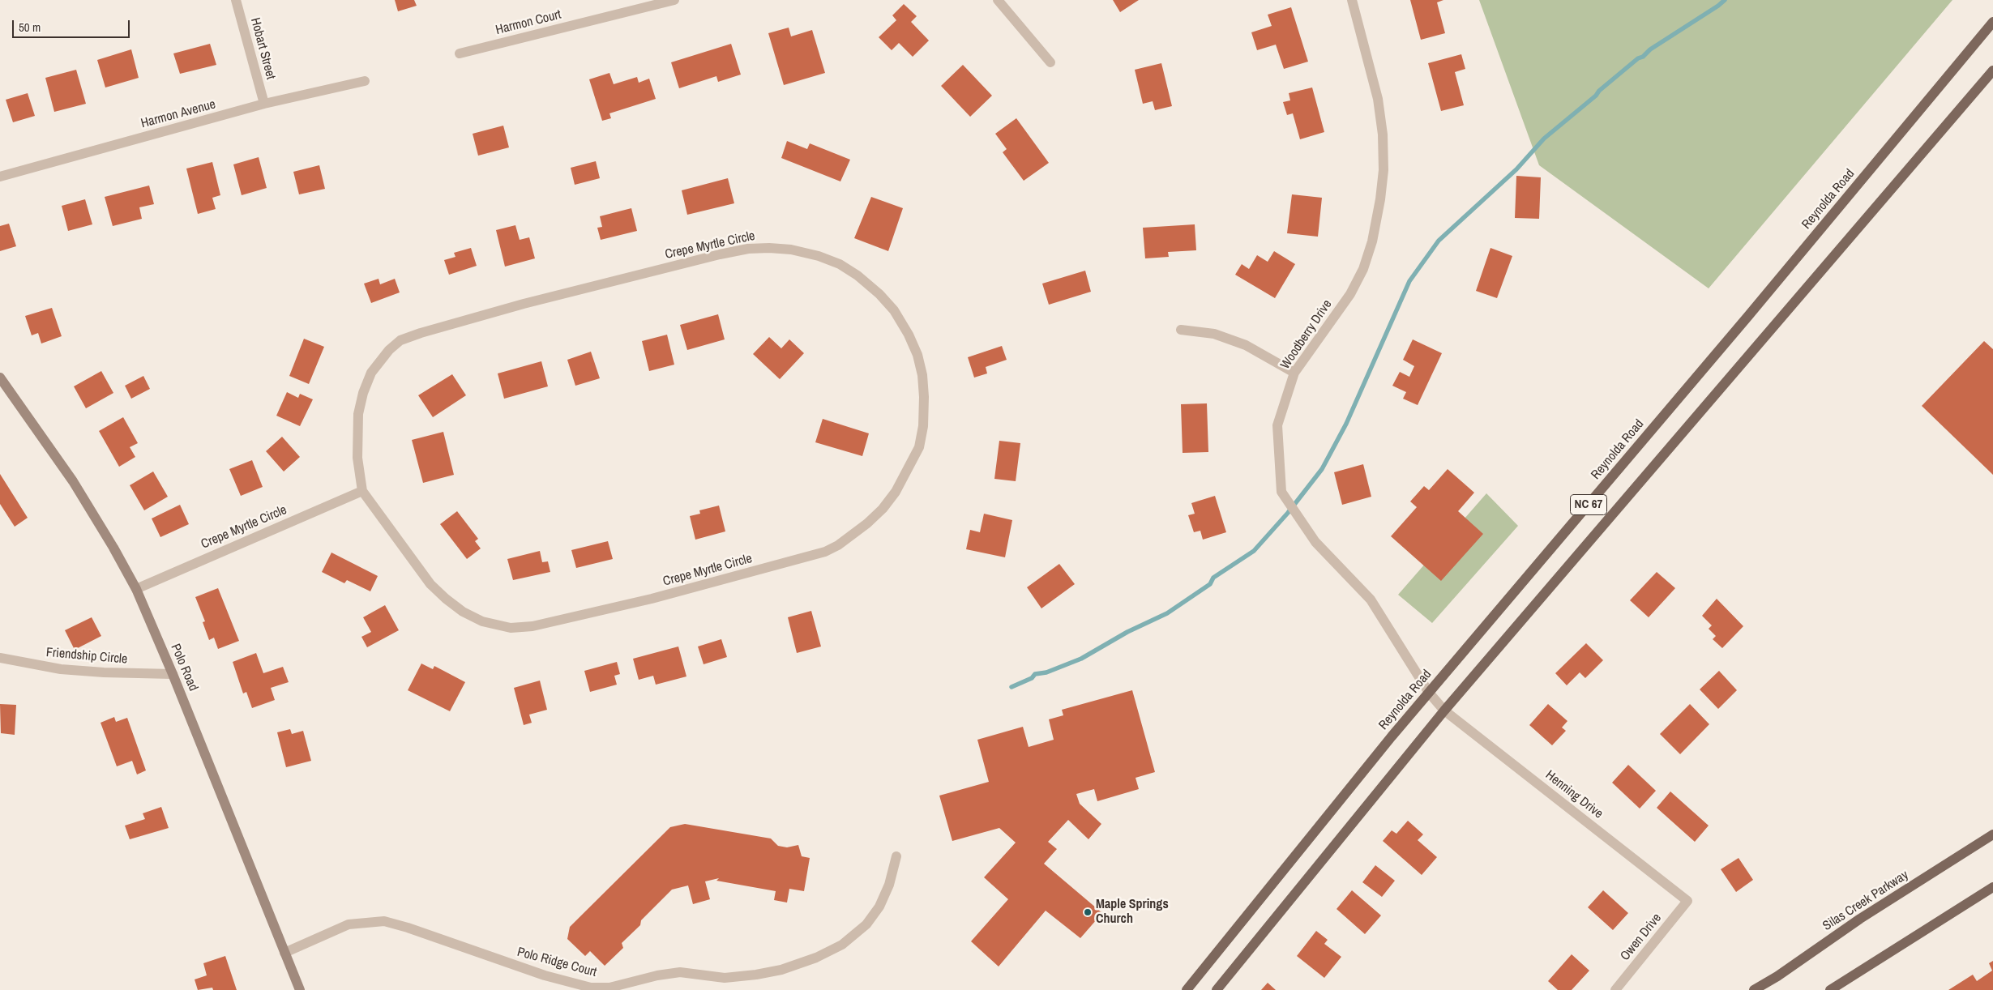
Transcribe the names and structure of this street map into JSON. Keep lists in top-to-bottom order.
{
  "streets": {
    "main road": [
      "Reynolda Road",
      "NC 67",
      "Polo Road",
      "Silas Creek Parkway"
    ],
    "street": [
      "Harmon Court",
      "Hobart Street",
      "Harmon Avenue",
      "Crepe Myrtle Circle",
      "Woodberry Drive",
      "Friendship Circle",
      "Henning Drive",
      "Owen Drive",
      "Polo Ridge Court"
    ]
  },
  "crossings": [
    ["Hobart Street", "Harmon Avenue"],
    ["Reynolda Road", "Woodberry Drive"],
    ["Crepe Myrtle Circle", "Polo Road"],
    ["Woodberry Drive", "NC 67"],
    ["Woodberry Drive", "Henning Drive"],
    ["NC 67", "Henning Drive"],
    ["Friendship Circle", "Polo Road"],
    ["Polo Road", "Polo Ridge Court"],
    ["Henning Drive", "Owen Drive"]
  ],
  "places": ["Maple Springs Church"],
  "scale_bar": "50 m"
}
